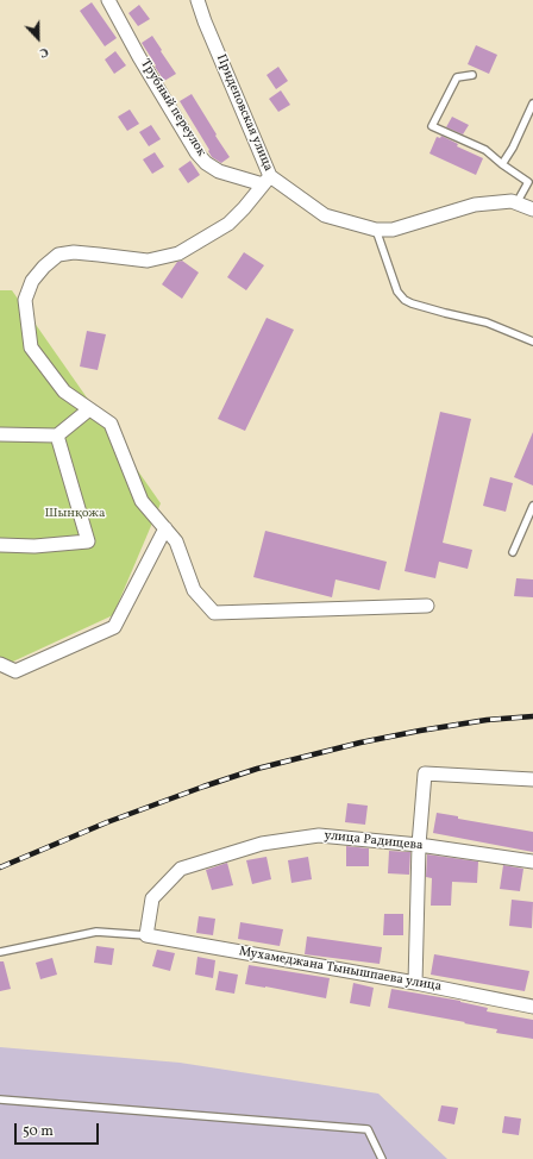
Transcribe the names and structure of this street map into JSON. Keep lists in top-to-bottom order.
{
  "streets": {
    "street": [
      "Трубный переулок",
      "Придеповская улица",
      "улица Радищева",
      "Мухамеджана Тынышпаева улица"
    ]
  },
  "crossings": [
    ["Трубный переулок", "Придеповская улица"],
    ["улица Радищева", "Мухамеджана Тынышпаева улица"]
  ],
  "parks": ["Шынқожа"],
  "scale_bar": "50 m",
  "north": "bottom"
}
